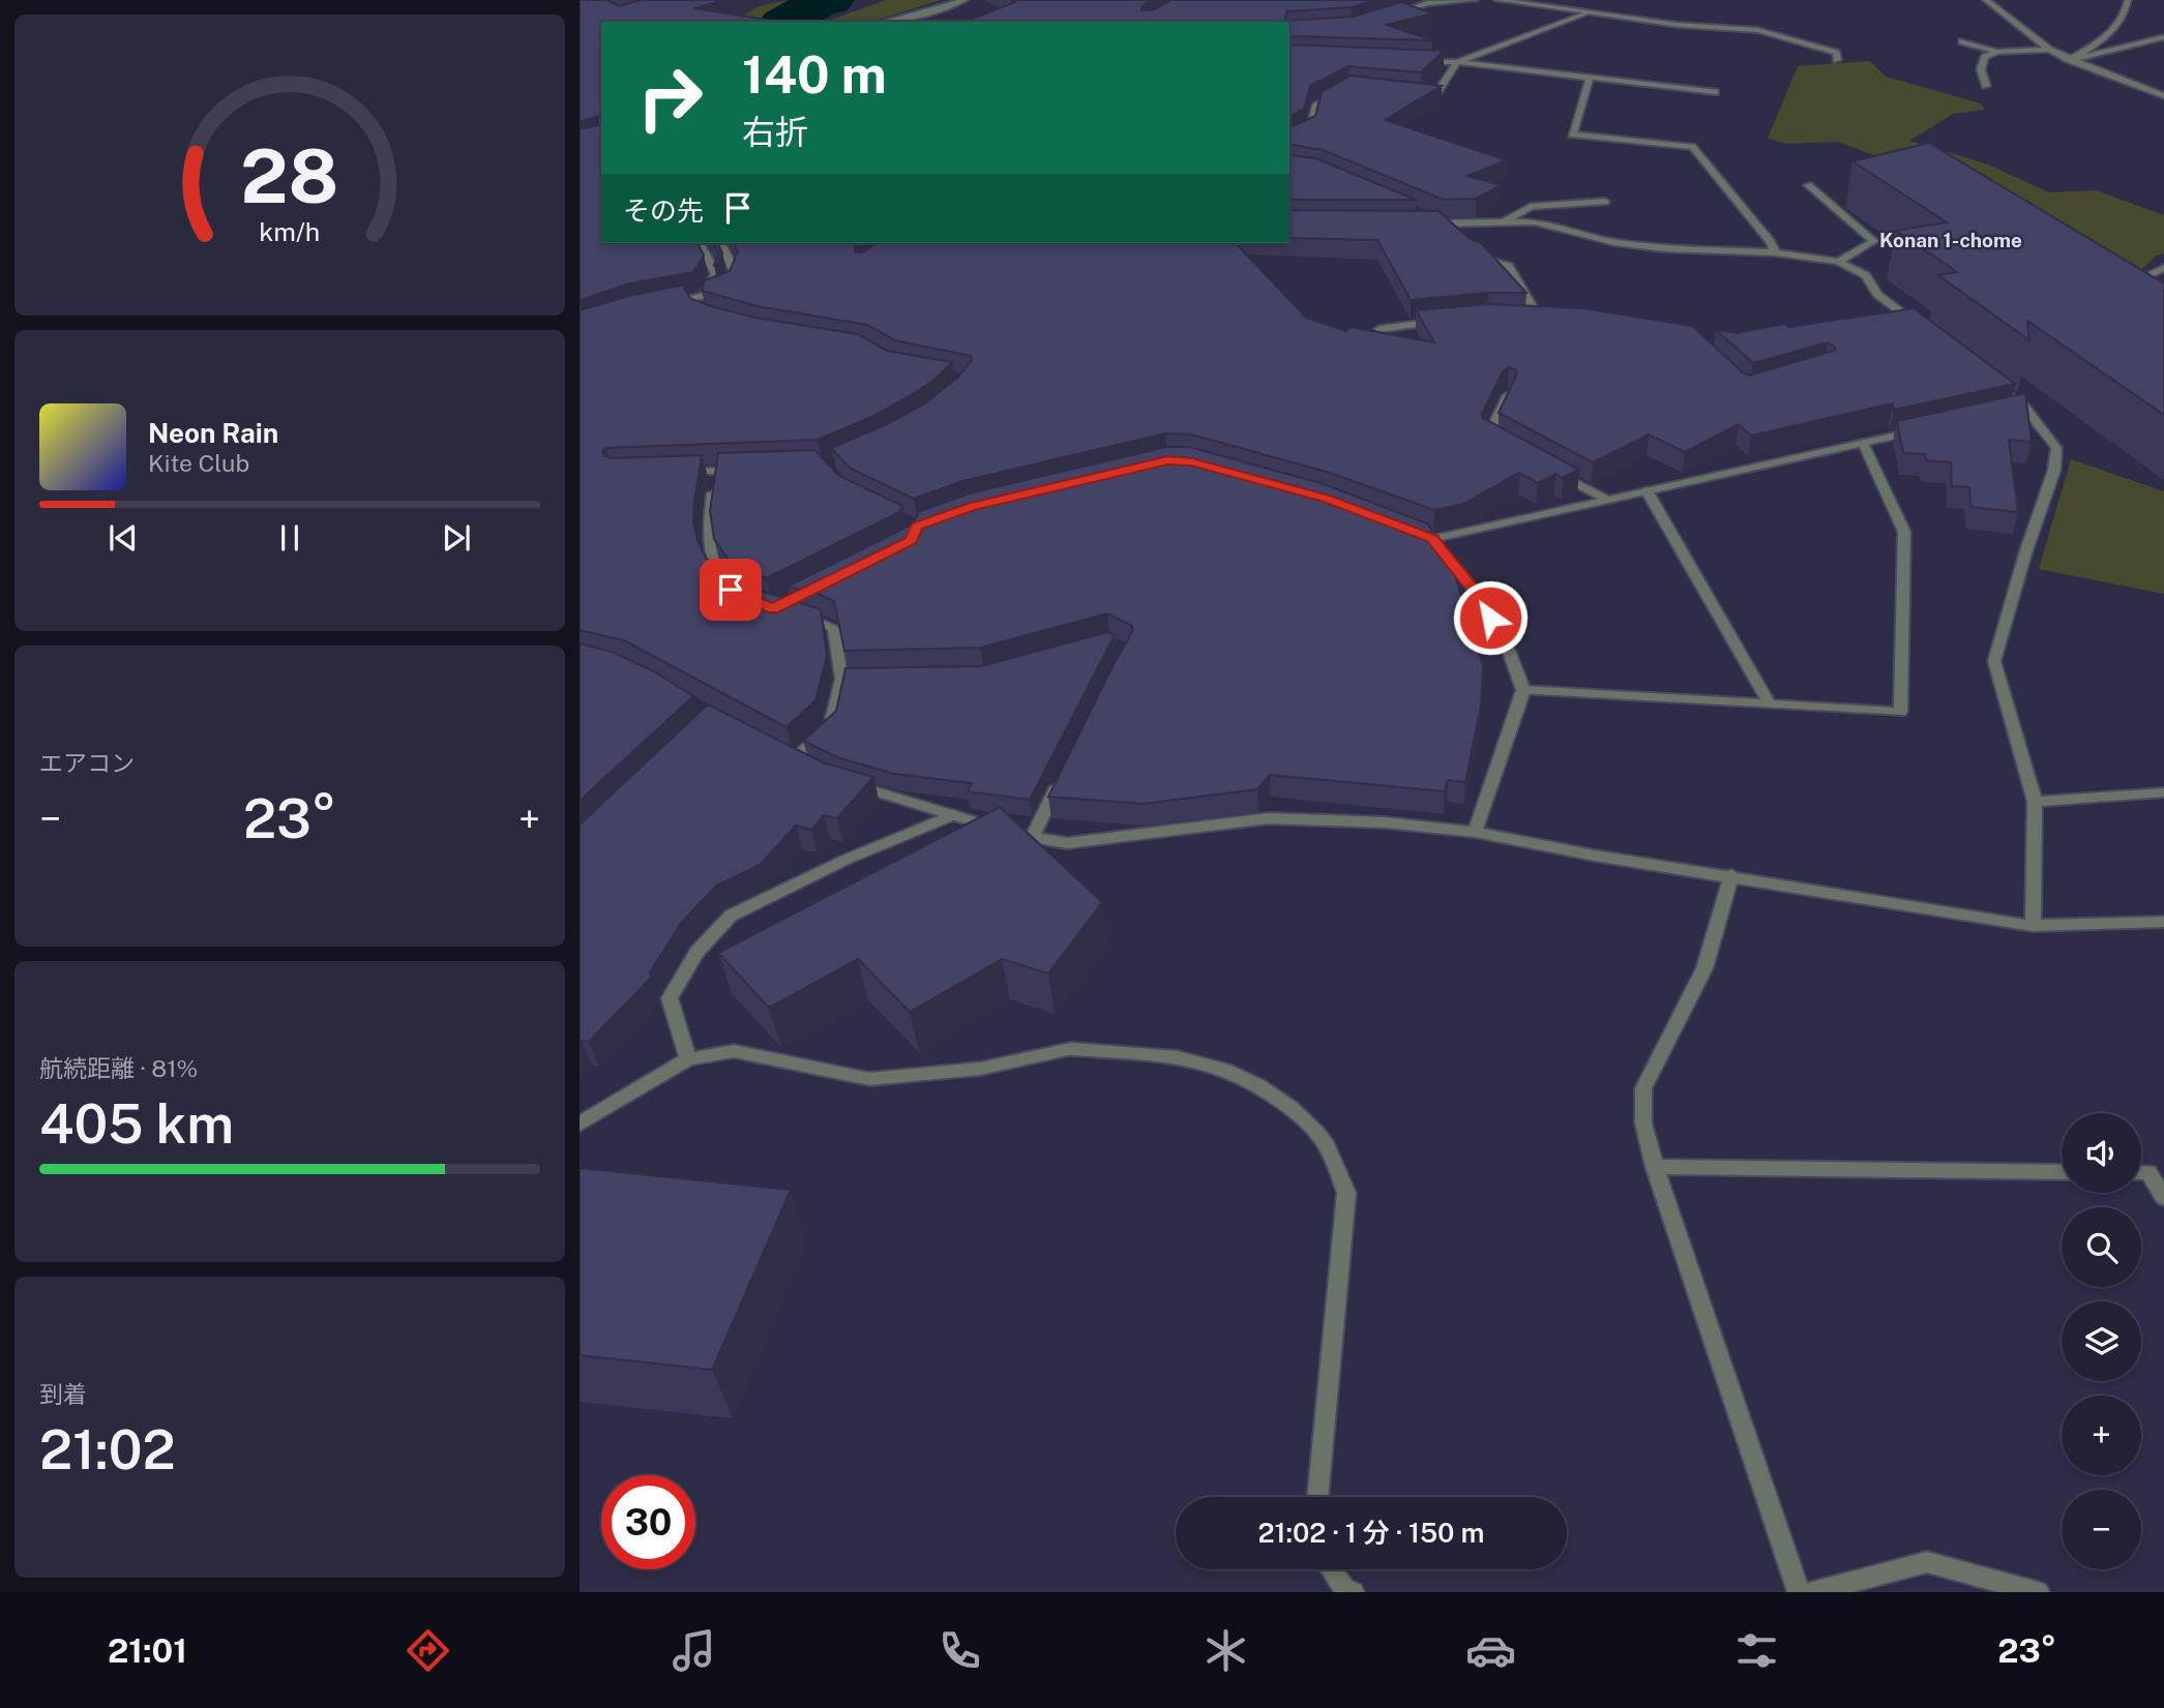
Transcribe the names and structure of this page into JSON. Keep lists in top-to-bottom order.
{
  "districts": ["Konan 1-chome"],
  "page": {
    "turn": ["140 m", "右折"],
    "then": "その先",
    "song": ["Neon Rain", "Kite Club"],
    "tile": [
      "エアコン",
      ["航続距離 · 81%", "405 km"],
      ["到着", "21:02"]
    ],
    "heat": ["−", "23°", "+"],
    "map_buttons": ["+", "−"],
    "limit": "30",
    "trip": "21:02 · 1 分 · 150 m",
    "tabs": ["21:01", "23°"],
    "gauge": ["28", "km/h"]
  }
}
